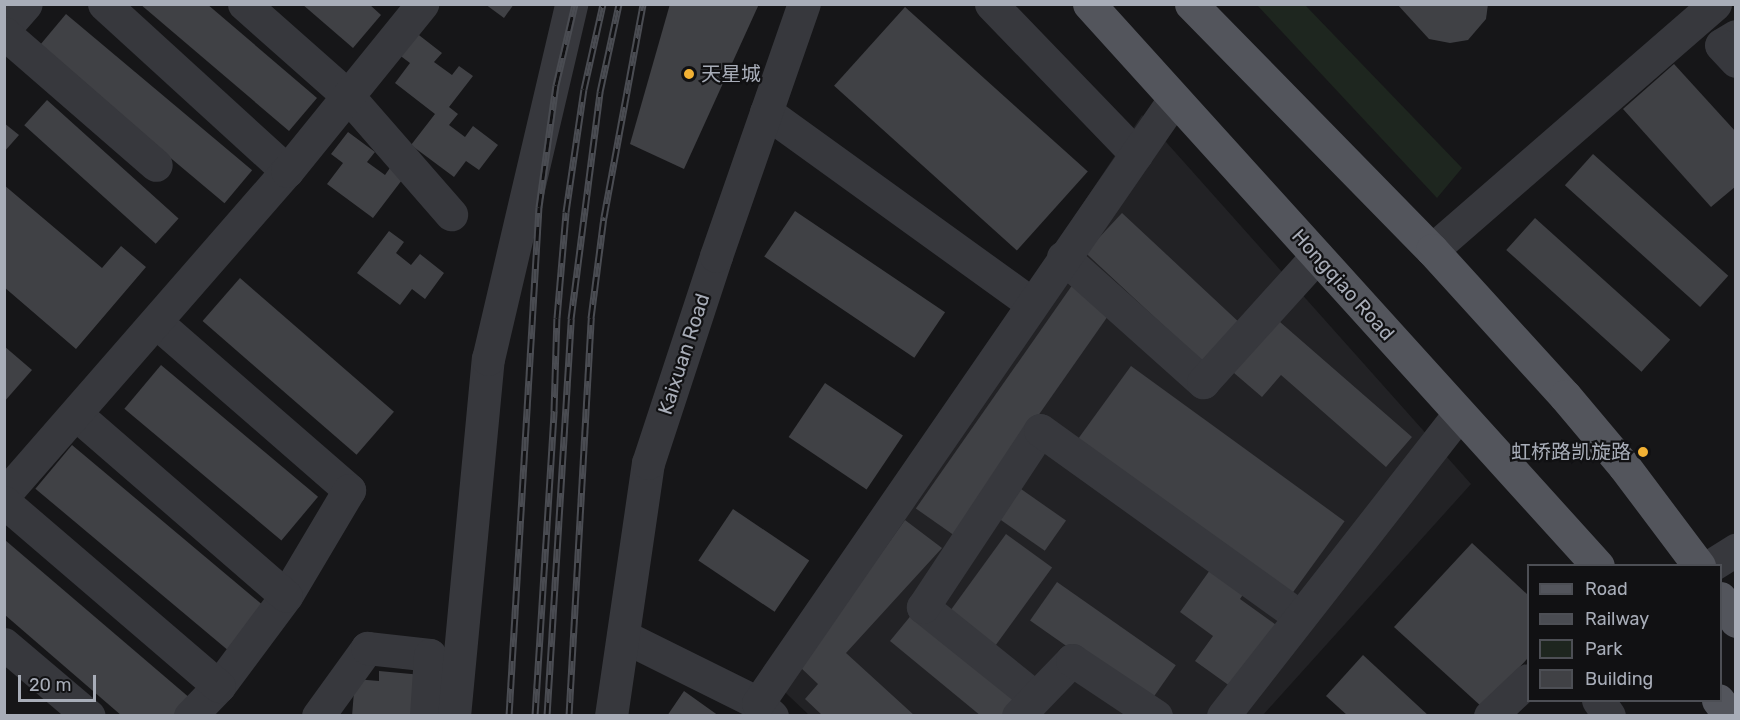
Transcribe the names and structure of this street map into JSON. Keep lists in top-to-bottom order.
{
  "streets": {
    "main road": ["Hongqiao Road"],
    "street": ["Kaixuan Road"]
  },
  "places": ["天星城", "虹桥路凯旋路"],
  "legend": [
    "Road",
    "Railway",
    "Park",
    "Building"
  ],
  "scale_bar": "20 m"
}
